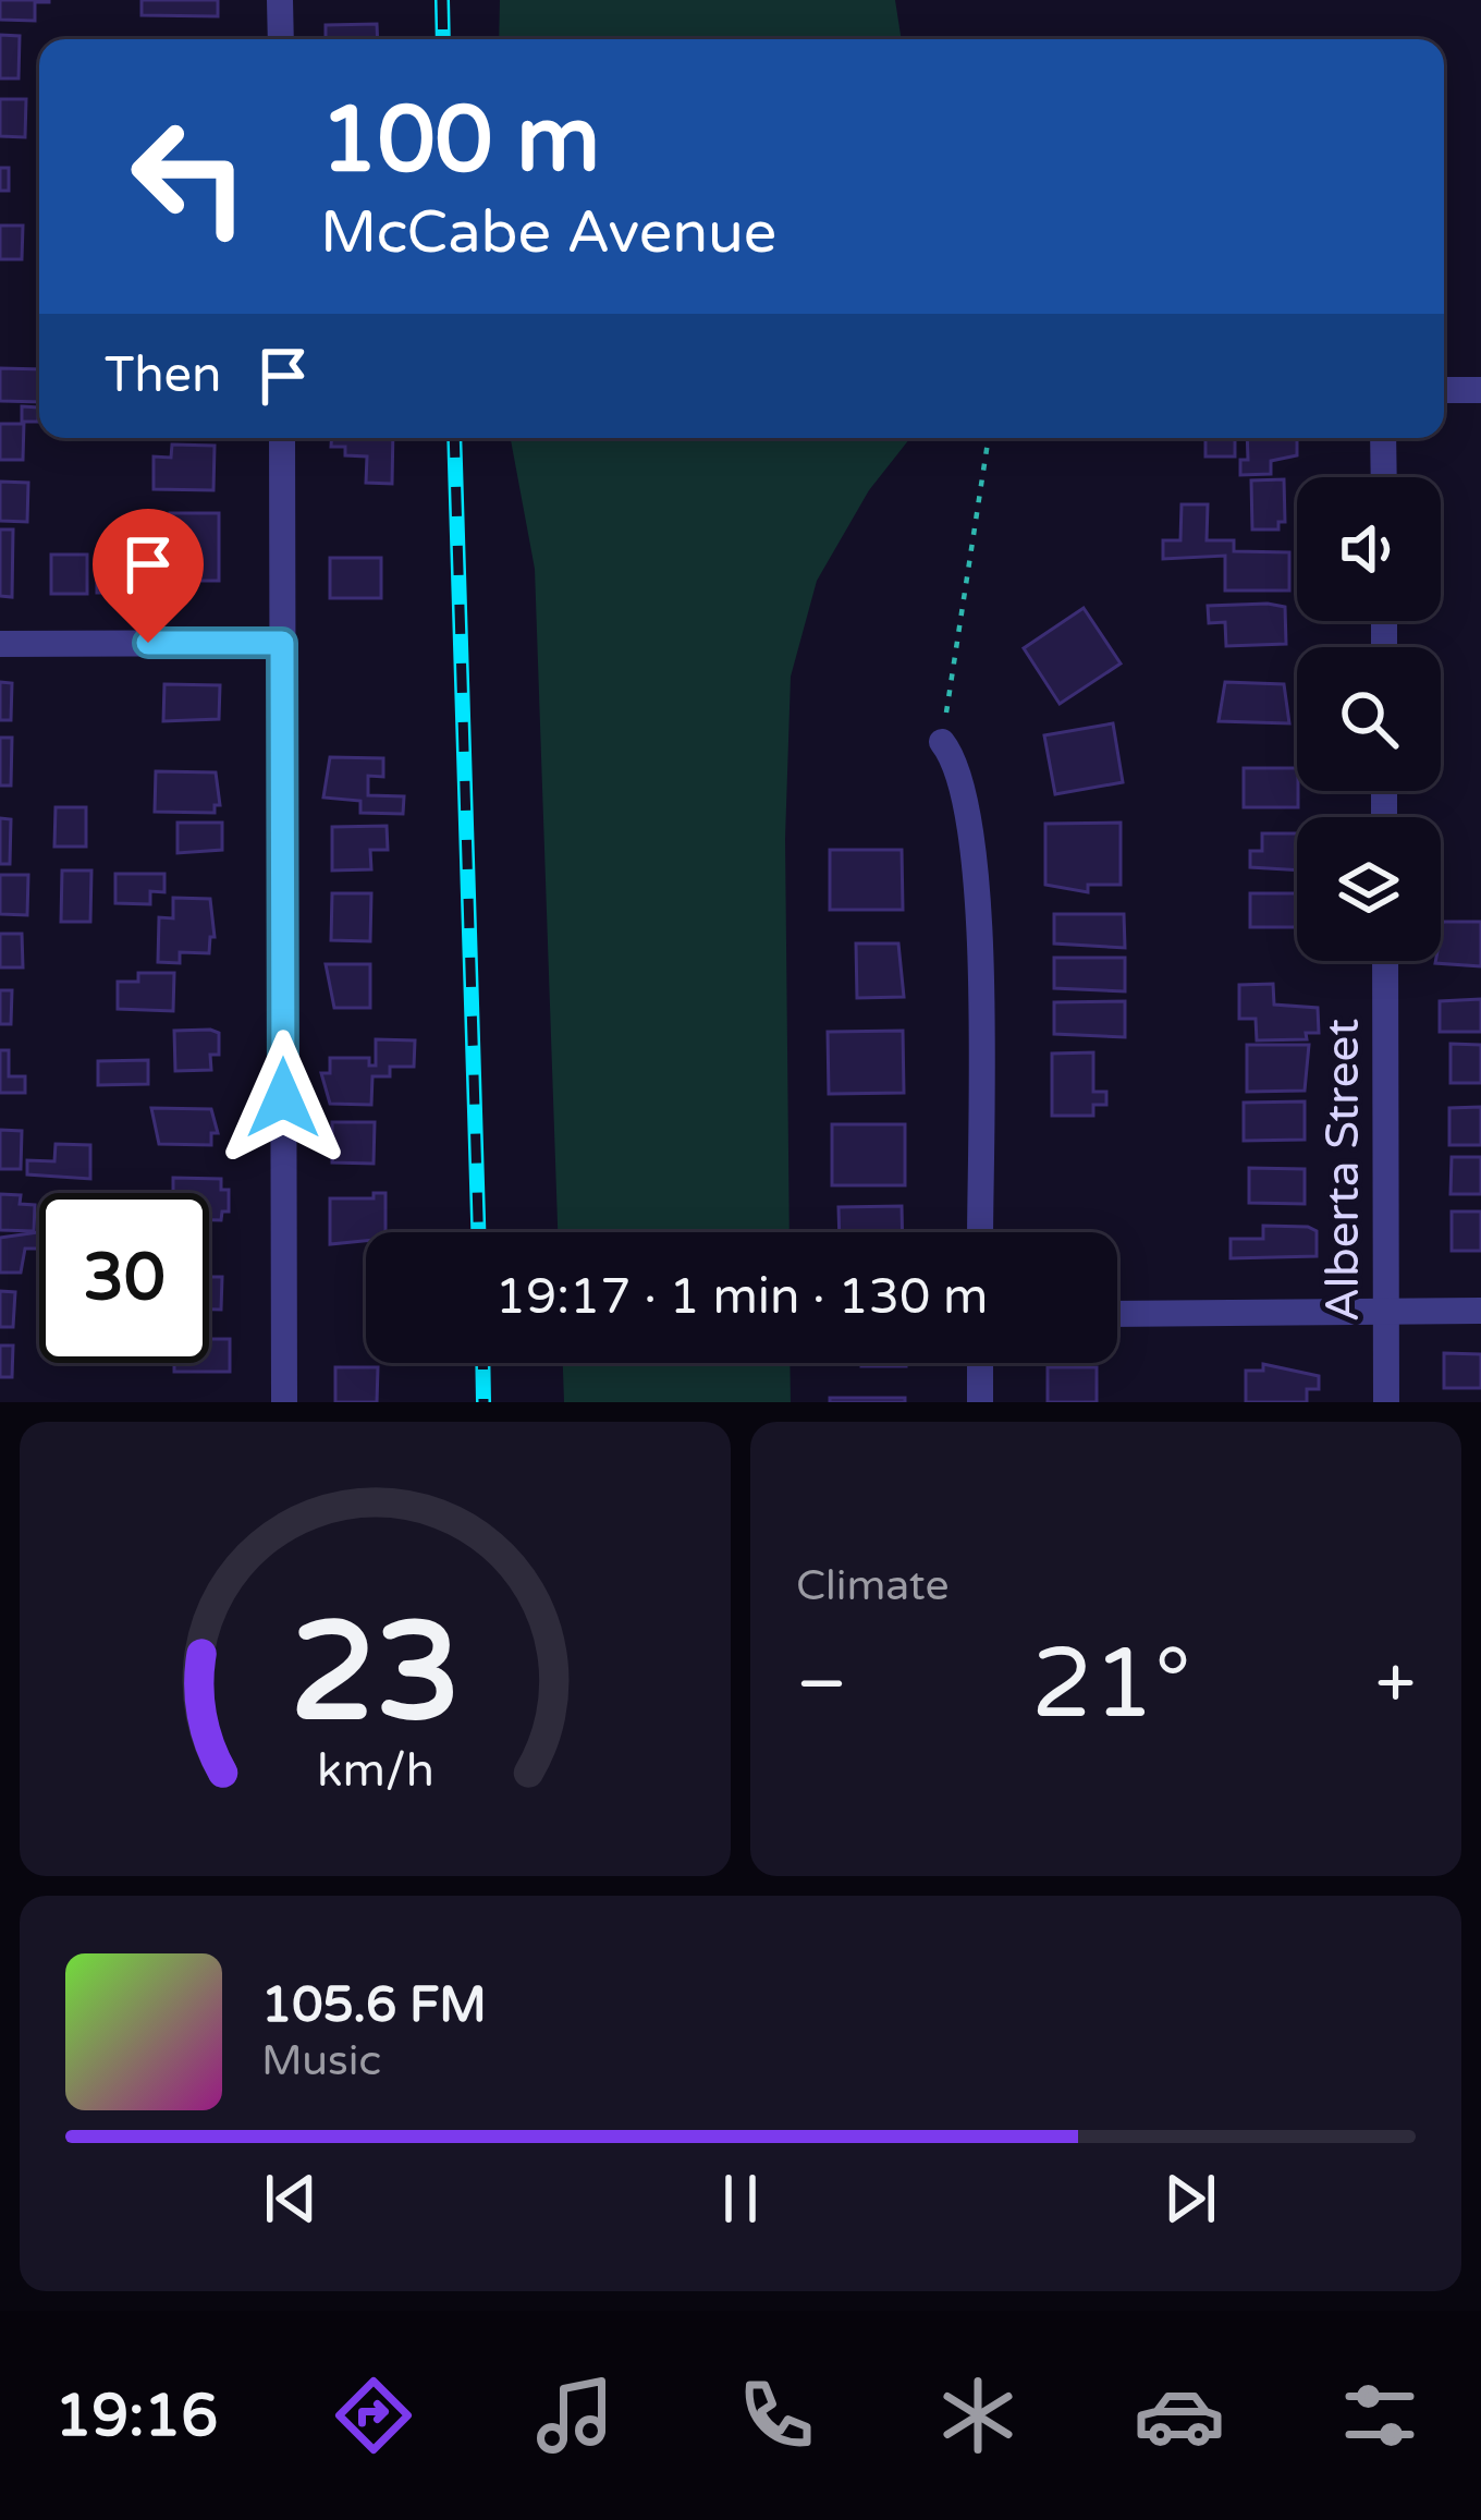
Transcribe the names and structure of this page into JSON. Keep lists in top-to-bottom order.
{
  "streets": {
    "street": ["Alberta Street"]
  },
  "page": {
    "turn": ["100 m", "McCabe Avenue"],
    "then": "Then",
    "limit": "30",
    "trip": "19:17 · 1 min · 130 m",
    "tile": "Climate",
    "heat": ["−", "21°", "+"],
    "song": ["105.6 FM", "Music"],
    "tabs": "19:16",
    "gauge": ["23", "km/h"]
  }
}
